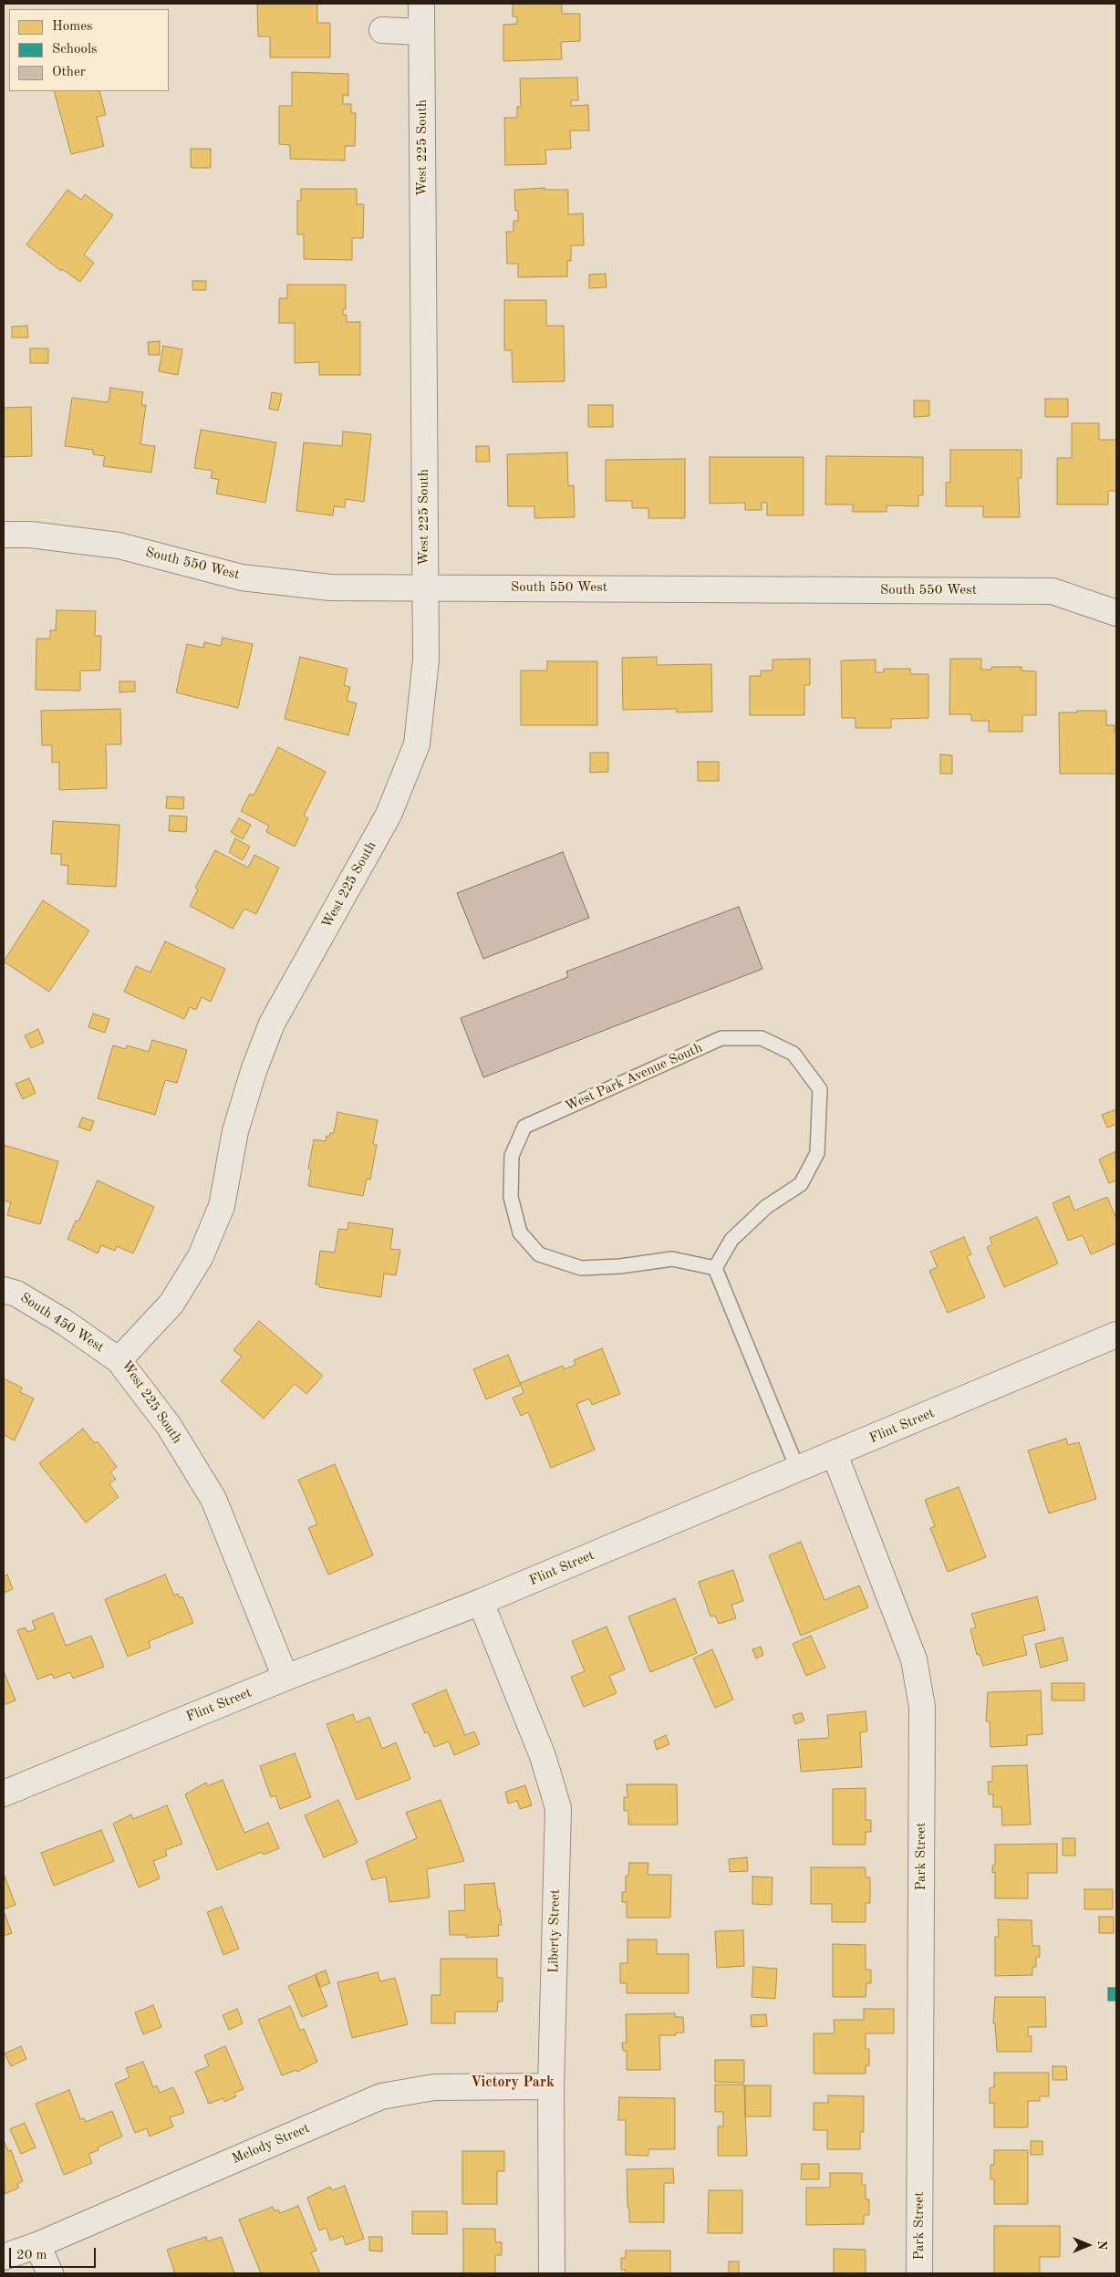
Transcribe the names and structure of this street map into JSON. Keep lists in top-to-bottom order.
{
  "streets": {
    "street": [
      "West 225 South",
      "South 550 West",
      "South 450 West",
      "Flint Street",
      "Park Street",
      "Liberty Street",
      "Melody Street"
    ],
    "lane": ["West Park Avenue South"]
  },
  "crossings": [
    ["West 225 South", "South 550 West"],
    ["West 225 South", "South 450 West"],
    ["West 225 South", "Flint Street"],
    ["Flint Street", "Park Street"],
    ["Flint Street", "Liberty Street"],
    ["Liberty Street", "Melody Street"]
  ],
  "districts": ["Victory Park"],
  "legend": ["Homes", "Schools", "Other"],
  "scale_bar": "20 m",
  "north": "right"
}
